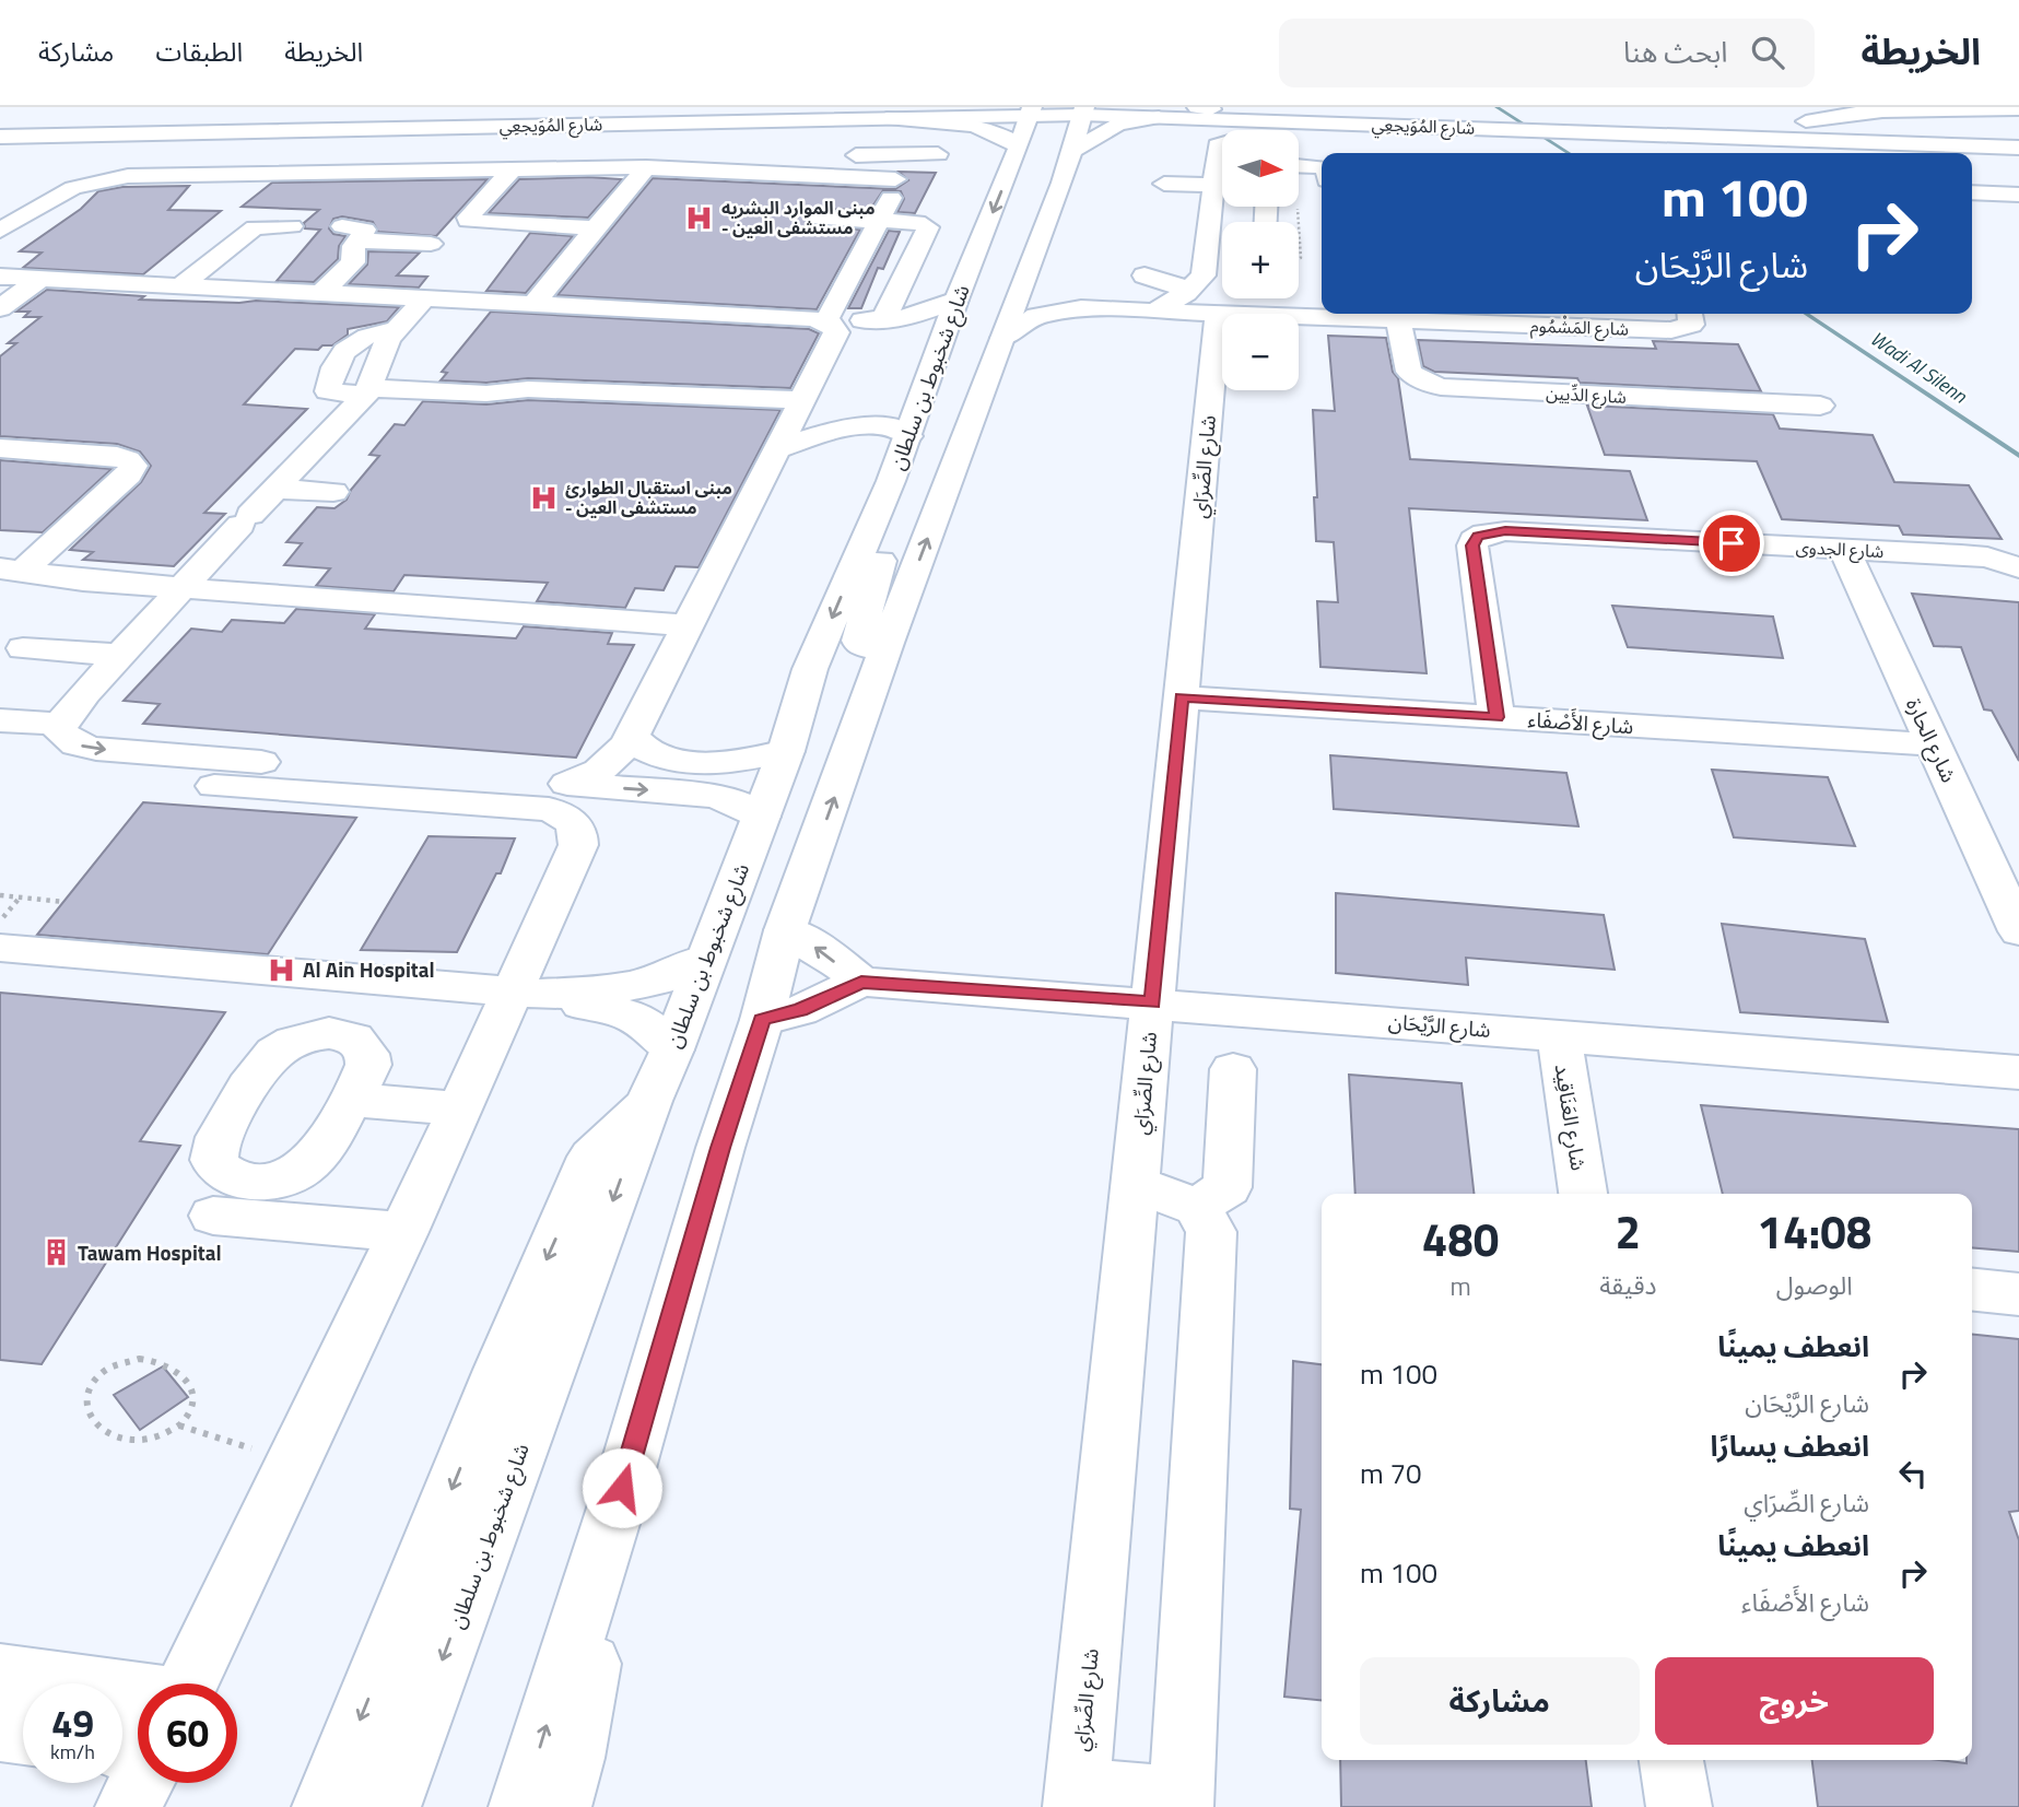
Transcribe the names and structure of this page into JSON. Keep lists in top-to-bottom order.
{
  "streets": {
    "street": [
      "شارع المُوَيجعِي",
      "شارع المَشْمُوم",
      "شارع شخبوط بن سلطان",
      "شارع الدِّيين",
      "شارع الصِّرَاي",
      "شارع الجدوى",
      "شارع الأَصْفَاء",
      "شارع الحارة",
      "شارع الرَّيْحَان",
      "شارع العَنَاقِيد"
    ]
  },
  "crossings": [
    ["شارع المُوَيجعِي", "شارع شخبوط بن سلطان"],
    ["شارع المَشْمُوم", "شارع الدِّيين"],
    ["شارع الصِّرَاي", "شارع الأَصْفَاء"],
    ["شارع الصِّرَاي", "شارع الرَّيْحَان"],
    ["شارع الجدوى", "شارع الأَصْفَاء"],
    ["شارع الجدوى", "شارع الحارة"],
    ["شارع الأَصْفَاء", "شارع الحارة"],
    ["شارع الرَّيْحَان", "شارع العَنَاقِيد"]
  ],
  "water": ["Wadi Al Silenn"],
  "places": {
    "hospital": ["مبنى الموارد البشريه - مستشفى العين", "مبنى استقبال الطوارئ - مستشفى العين", "Al Ain Hospital"],
    "building": ["Tawam Hospital"]
  },
  "north": "right",
  "page": {
    "header": "الخريطة",
    "search": "ابحث هنا",
    "nav": ["الخريطة", "الطبقات", "مشاركة"],
    "map_buttons": ["+", "−"],
    "turn": ["100 m", "شارع الرَّيْحَان"],
    "eta": [
      "14:08",
      "الوصول",
      "2",
      "دقيقة",
      "480",
      "m"
    ],
    "list": [
      {
        "name": "انعطف يمينًا",
        "note": "شارع الرَّيْحَان",
        "value": "100 m"
      },
      {
        "name": "انعطف يسارًا",
        "note": "شارع الصِّرَاي",
        "value": "70 m"
      },
      {
        "name": "انعطف يمينًا",
        "note": "شارع الأَصْفَاء",
        "value": "100 m"
      }
    ],
    "buttons": ["خروج", "مشاركة"],
    "speed": "49 km/h",
    "limit": "60"
  }
}
